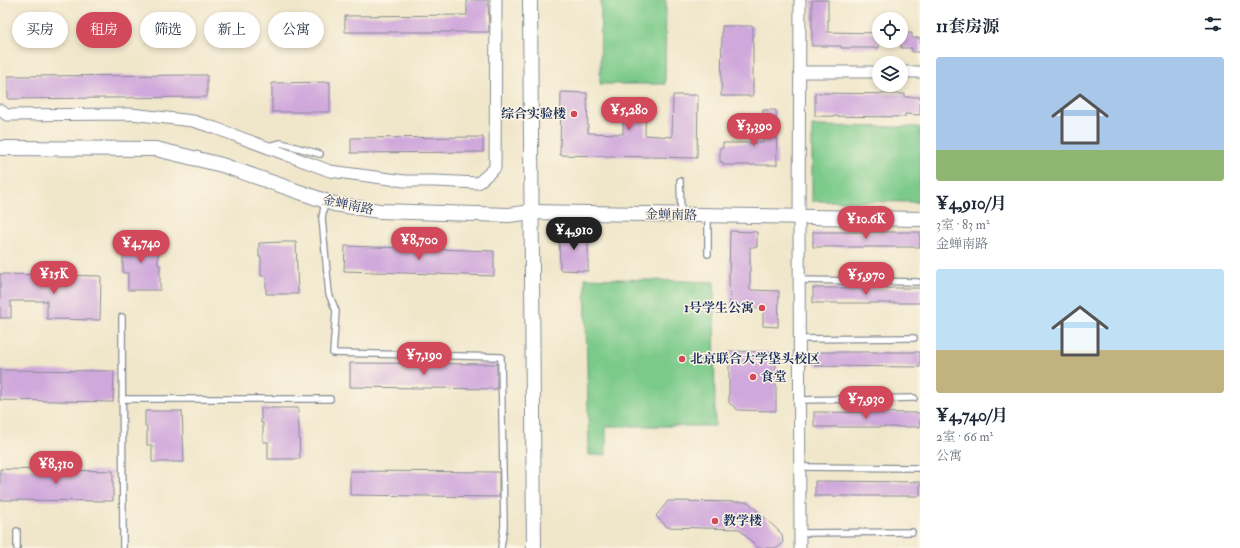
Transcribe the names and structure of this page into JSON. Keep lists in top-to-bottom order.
{
  "streets": {
    "street": ["金蝉南路"]
  },
  "places": [
    "综合实验楼",
    "1号学生公寓",
    "北京联合大学垡头校区",
    "食堂",
    "教学楼"
  ],
  "page": {
    "heading": "11套房源",
    "chip": [
      "买房",
      "租房",
      "筛选",
      "新上",
      "公寓"
    ],
    "list": [
      {
        "name": "¥4,910/月",
        "note": "3室 · 83 m² · 金蝉南路"
      },
      {
        "name": "¥4,740/月",
        "note": "2室 · 66 m² · 公寓"
      }
    ],
    "price": [
      "¥5,280",
      "¥3,390",
      "¥10.6K",
      "¥4,910",
      "¥8,700",
      "¥4,740",
      "¥15K",
      "¥5,970",
      "¥7,190",
      "¥7,930",
      "¥8,310"
    ]
  }
}
